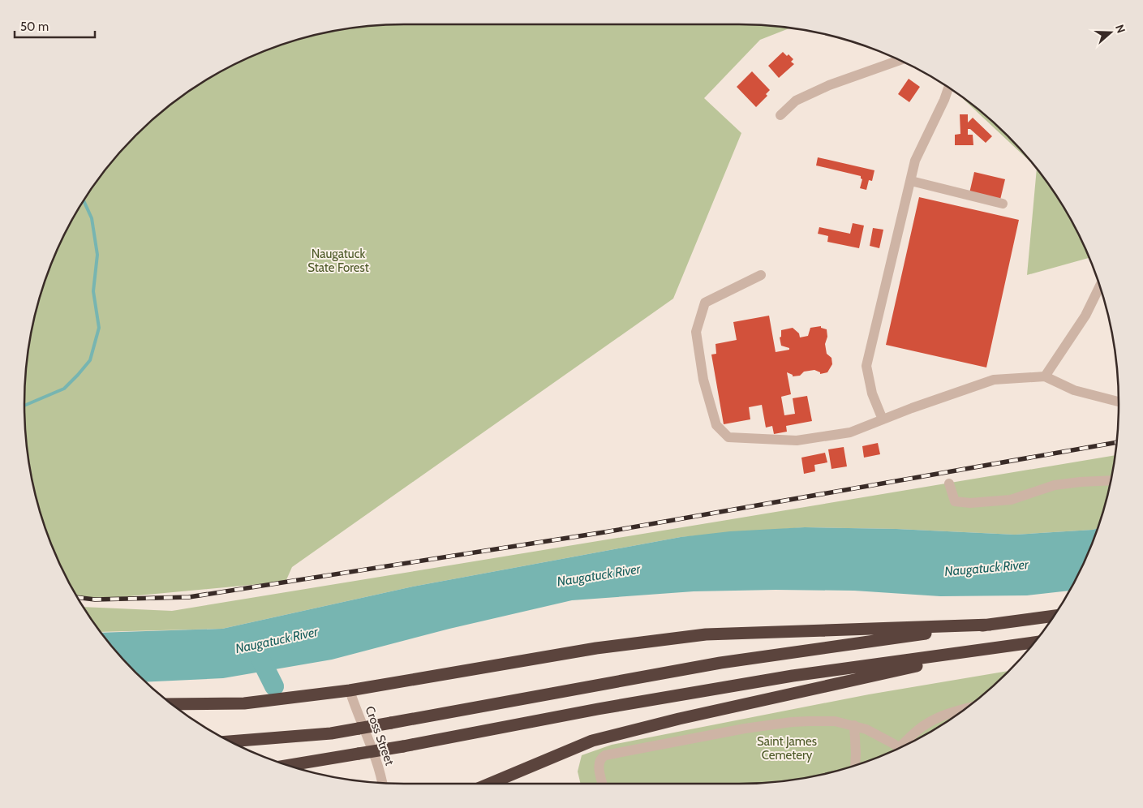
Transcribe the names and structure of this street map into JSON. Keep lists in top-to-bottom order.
{
  "streets": {
    "street": ["Cross Street"]
  },
  "water": ["Naugatuck River"],
  "parks": ["Naugatuck State Forest", "Saint James Cemetery"],
  "scale_bar": "50 m",
  "north": "right"
}
